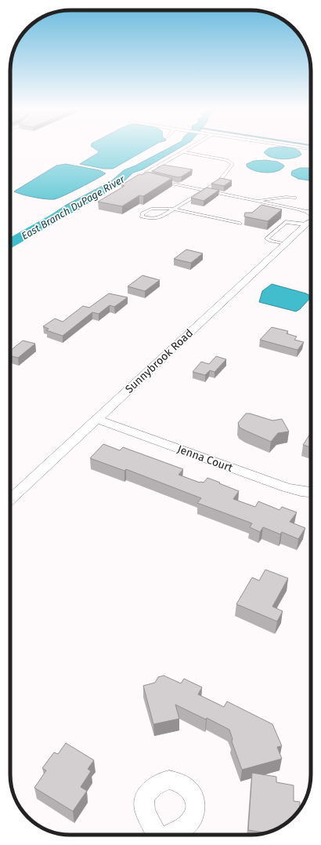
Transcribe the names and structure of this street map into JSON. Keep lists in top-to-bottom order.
{
  "streets": {
    "street": ["Sunnybrook Road", "Jenna Court"]
  },
  "crossings": [
    ["Sunnybrook Road", "Jenna Court"]
  ],
  "water": ["East Branch DuPage River"]
}
